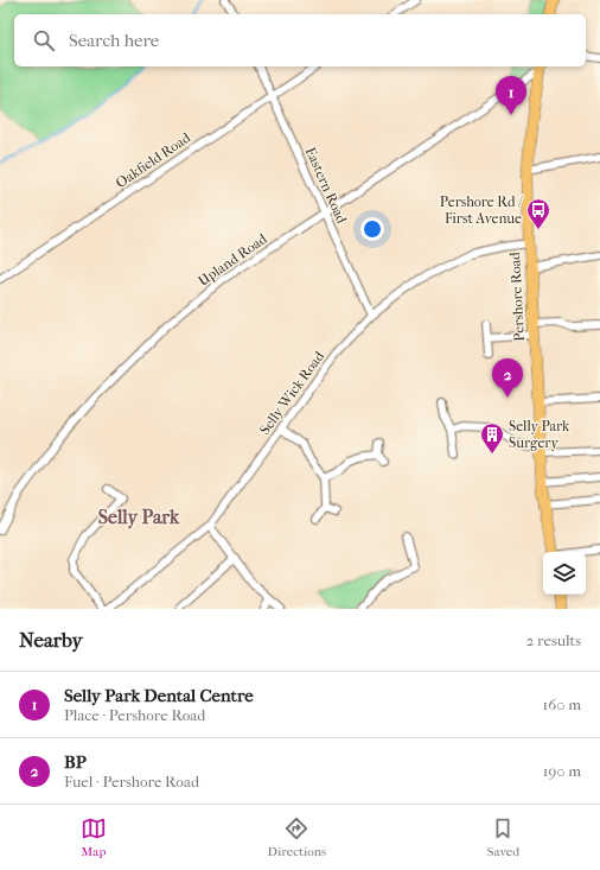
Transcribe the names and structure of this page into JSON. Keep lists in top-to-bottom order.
{
  "streets": {
    "main road": ["Pershore Road"],
    "street": [
      "Oakfield Road",
      "Eastern Road",
      "Upland Road",
      "Selly Wick Road"
    ]
  },
  "crossings": [
    ["Oakfield Road", "Eastern Road"],
    ["Eastern Road", "Upland Road"],
    ["Eastern Road", "Selly Wick Road"],
    ["Upland Road", "Pershore Road"],
    ["Pershore Road", "Selly Wick Road"]
  ],
  "districts": ["Selly Park"],
  "places": {
    "bus stop": ["Pershore Rd / First Avenue"],
    "building": ["Selly Park Surgery"]
  },
  "page": {
    "search": "Search here",
    "pins": ["1", "2"],
    "heading": ["Nearby", "2 results"],
    "list": [
      {
        "mark": "1",
        "name": "Selly Park Dental Centre",
        "note": "Place · Pershore Road",
        "value": "160 m"
      },
      {
        "mark": "2",
        "name": "BP",
        "note": "Fuel · Pershore Road",
        "value": "190 m"
      }
    ],
    "nav": ["Map", "Directions", "Saved"]
  }
}
